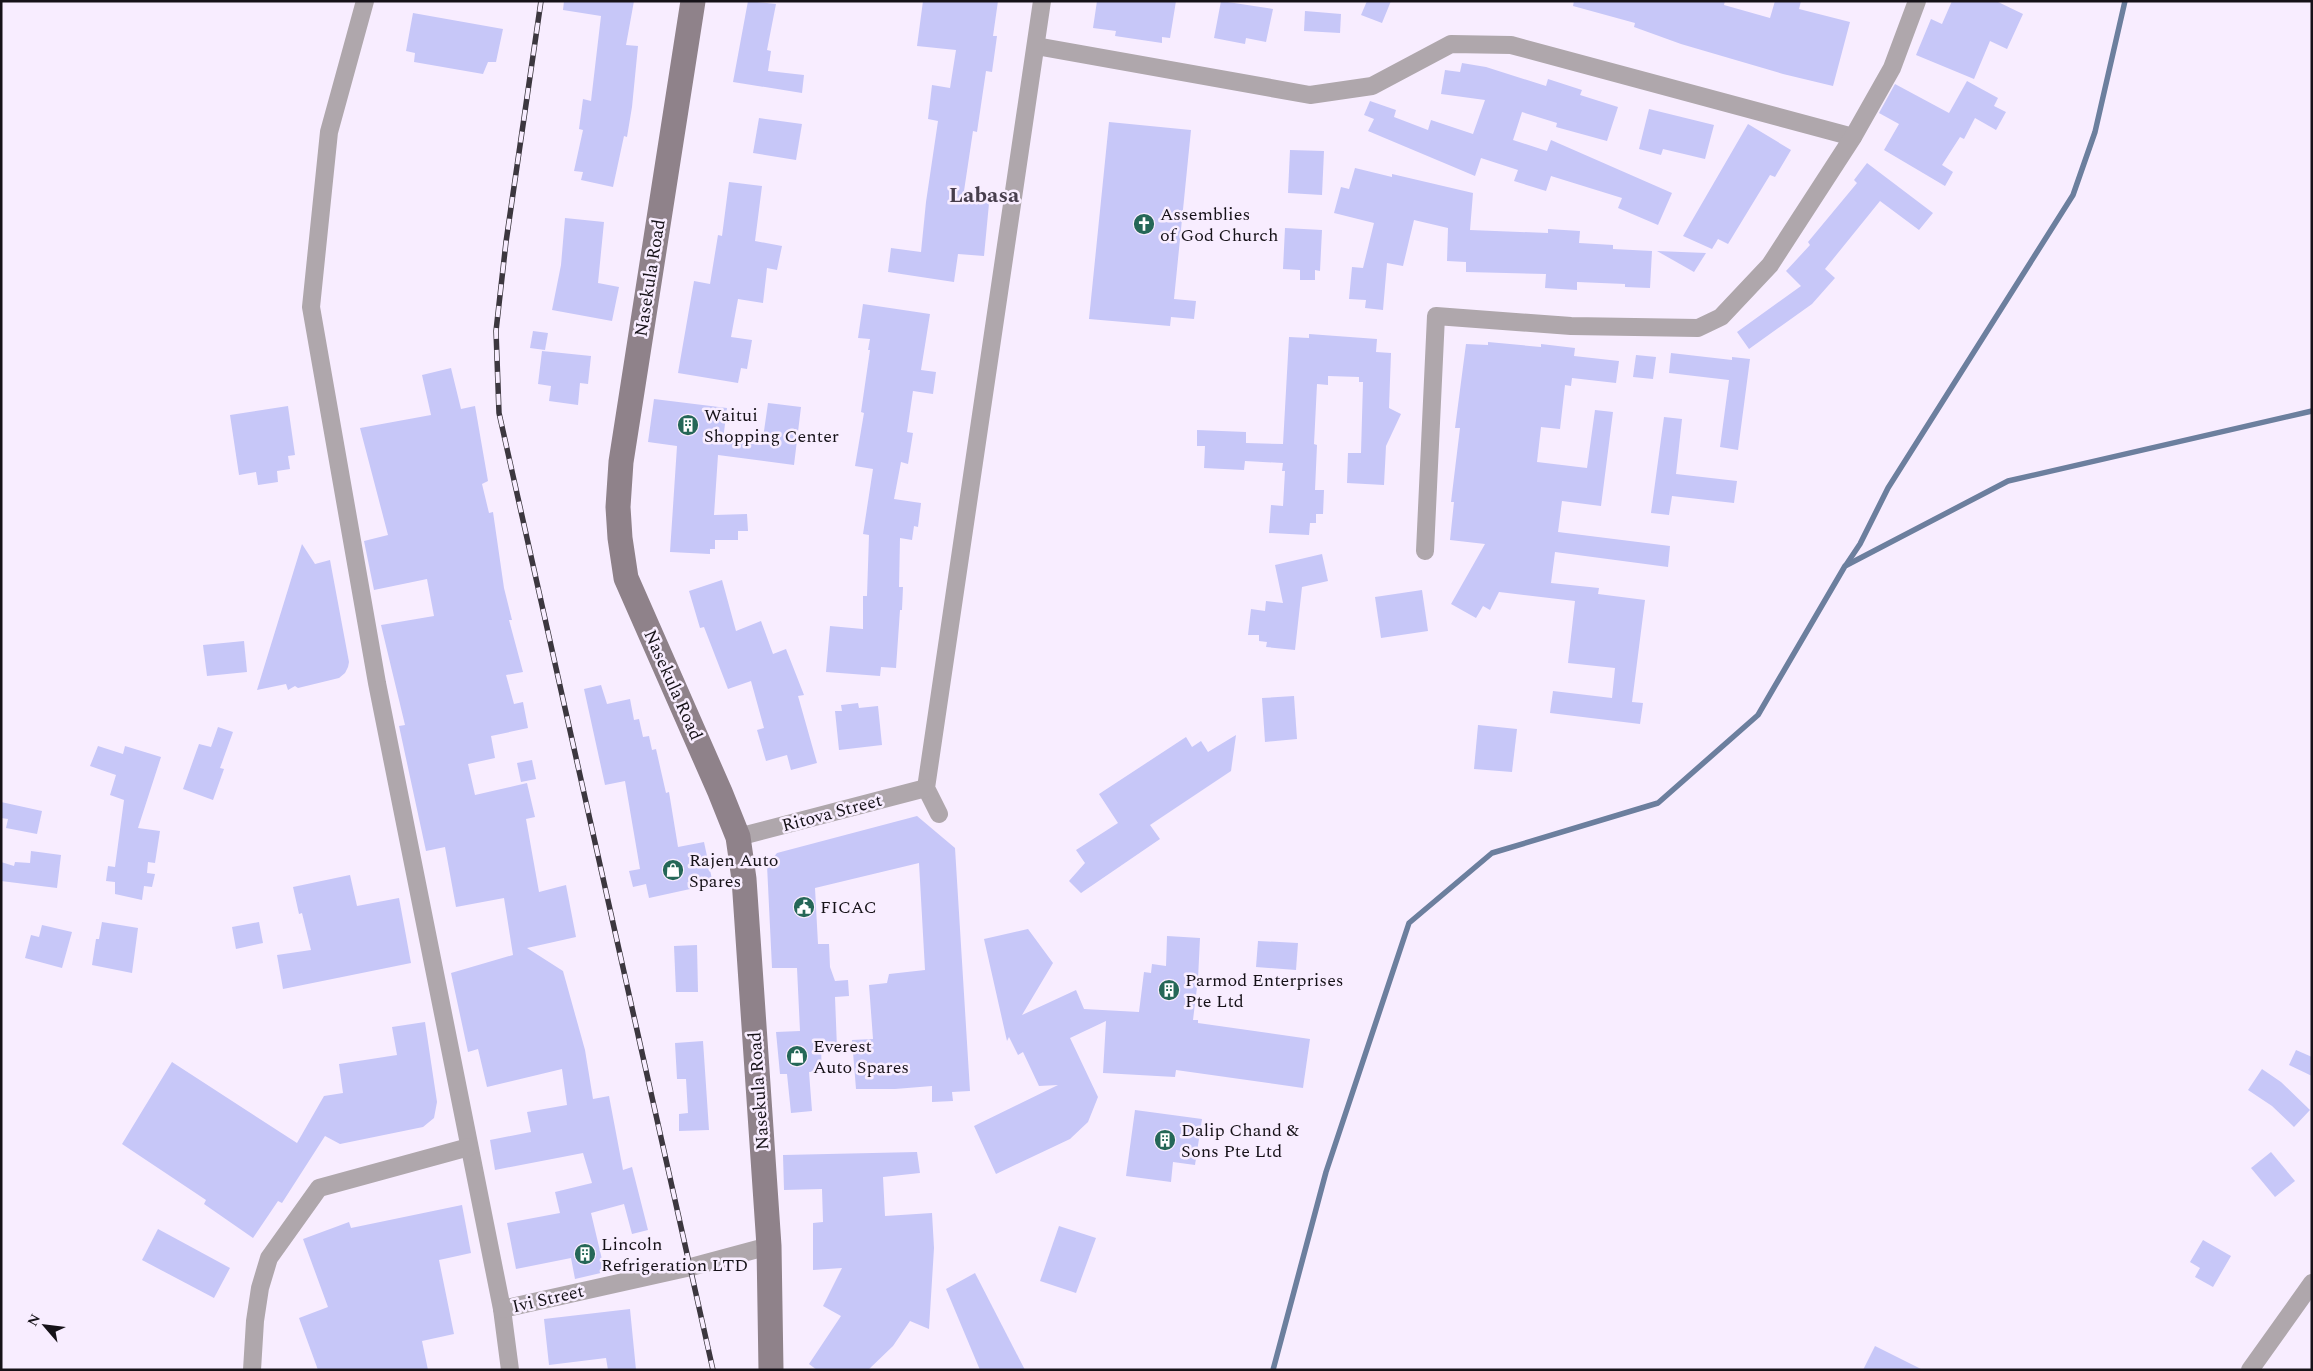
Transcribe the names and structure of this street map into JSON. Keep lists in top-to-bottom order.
{
  "streets": {
    "main road": ["Nasekula Road"],
    "street": ["Ritova Street", "Ivi Street"]
  },
  "crossings": [
    ["Nasekula Road", "Ritova Street"],
    ["Nasekula Road", "Ivi Street"]
  ],
  "districts": ["Labasa"],
  "places": {
    "church": ["Assemblies of God Church"],
    "building": [
      "Waitui Shopping Center",
      "Parmod Enterprises Pte Ltd",
      "Dalip Chand & Sons Pte Ltd",
      "Lincoln Refrigeration LTD"
    ],
    "shop": ["Rajen Auto Spares", "Everest Auto Spares"],
    "public building": ["FICAC"]
  },
  "north": "top left"
}
